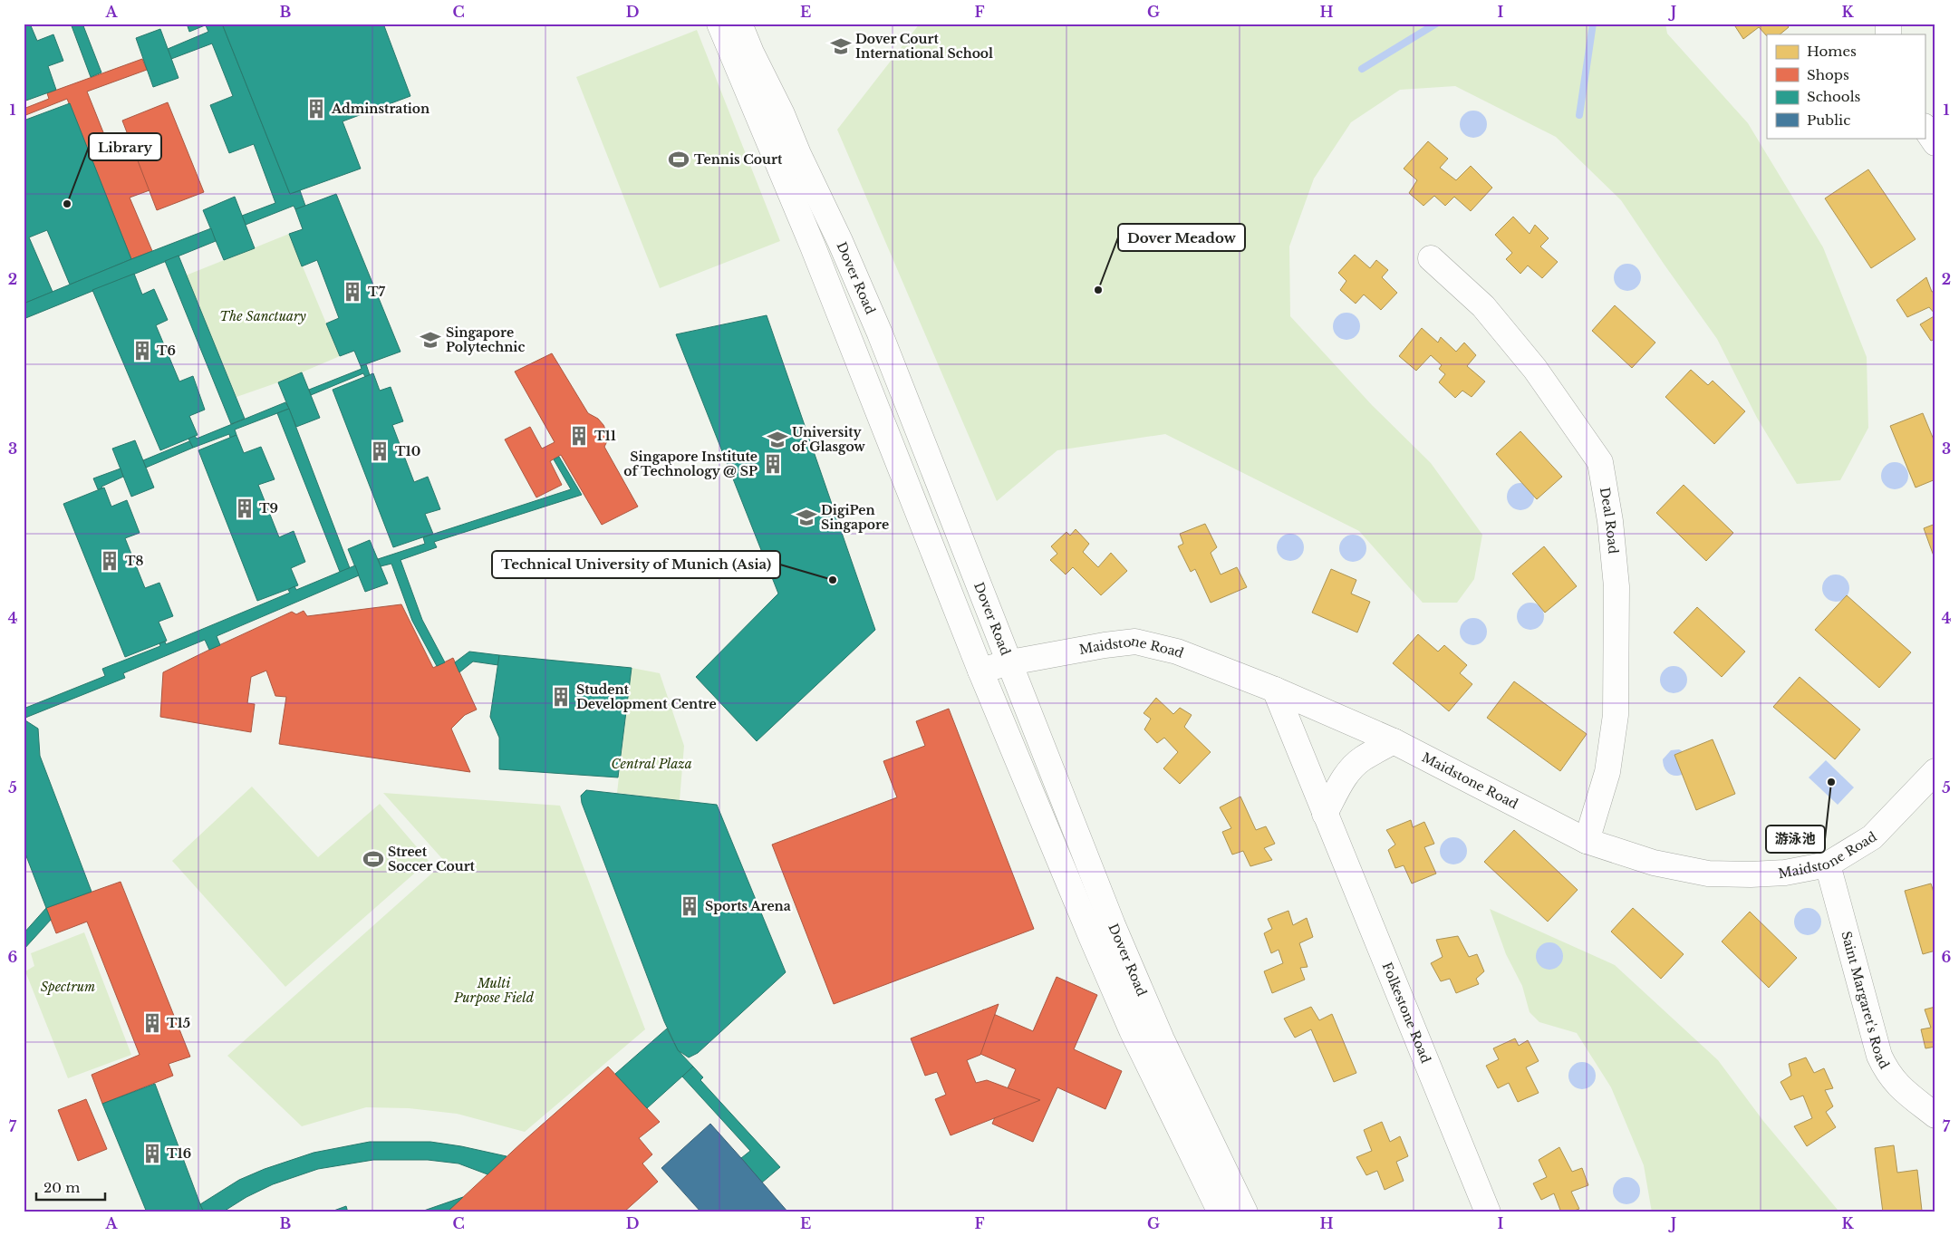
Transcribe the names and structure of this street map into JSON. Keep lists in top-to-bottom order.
{
  "streets": {
    "street": [
      "Dover Road",
      "Deal Road",
      "Maidstone Road",
      "Saint Margaret's Road",
      "Folkestone Road"
    ]
  },
  "crossings": [
    ["Dover Road", "Maidstone Road"],
    ["Deal Road", "Maidstone Road"],
    ["Maidstone Road", "Saint Margaret's Road"],
    ["Maidstone Road", "Folkestone Road"]
  ],
  "parks": [
    "The Sanctuary",
    "Central Plaza",
    "Multi Purpose Field",
    "Spectrum"
  ],
  "places": {
    "school or university": [
      "Dover Court International School",
      "Singapore Polytechnic",
      "University of Glasgow",
      "DigiPen Singapore"
    ],
    "building": [
      "Adminstration",
      "T7",
      "T6",
      "T11",
      "T10",
      "Singapore Institute of Technology @ SP",
      "T9",
      "T8",
      "Student Development Centre",
      "Sports Arena",
      "T15",
      "T16"
    ],
    "sports": ["Tennis Court", "Street Soccer Court"],
    "other": [
      "Library",
      "Dover Meadow",
      "Technical University of Munich (Asia)",
      "游泳池"
    ]
  },
  "legend": [
    "Homes",
    "Shops",
    "Schools",
    "Public"
  ],
  "scale_bar": "20 m",
  "grid": {
    "columns": [
      "A",
      "B",
      "C",
      "D",
      "E",
      "F",
      "G",
      "H",
      "I",
      "J",
      "K"
    ],
    "rows": [
      "1",
      "2",
      "3",
      "4",
      "5",
      "6",
      "7"
    ]
  }
}
